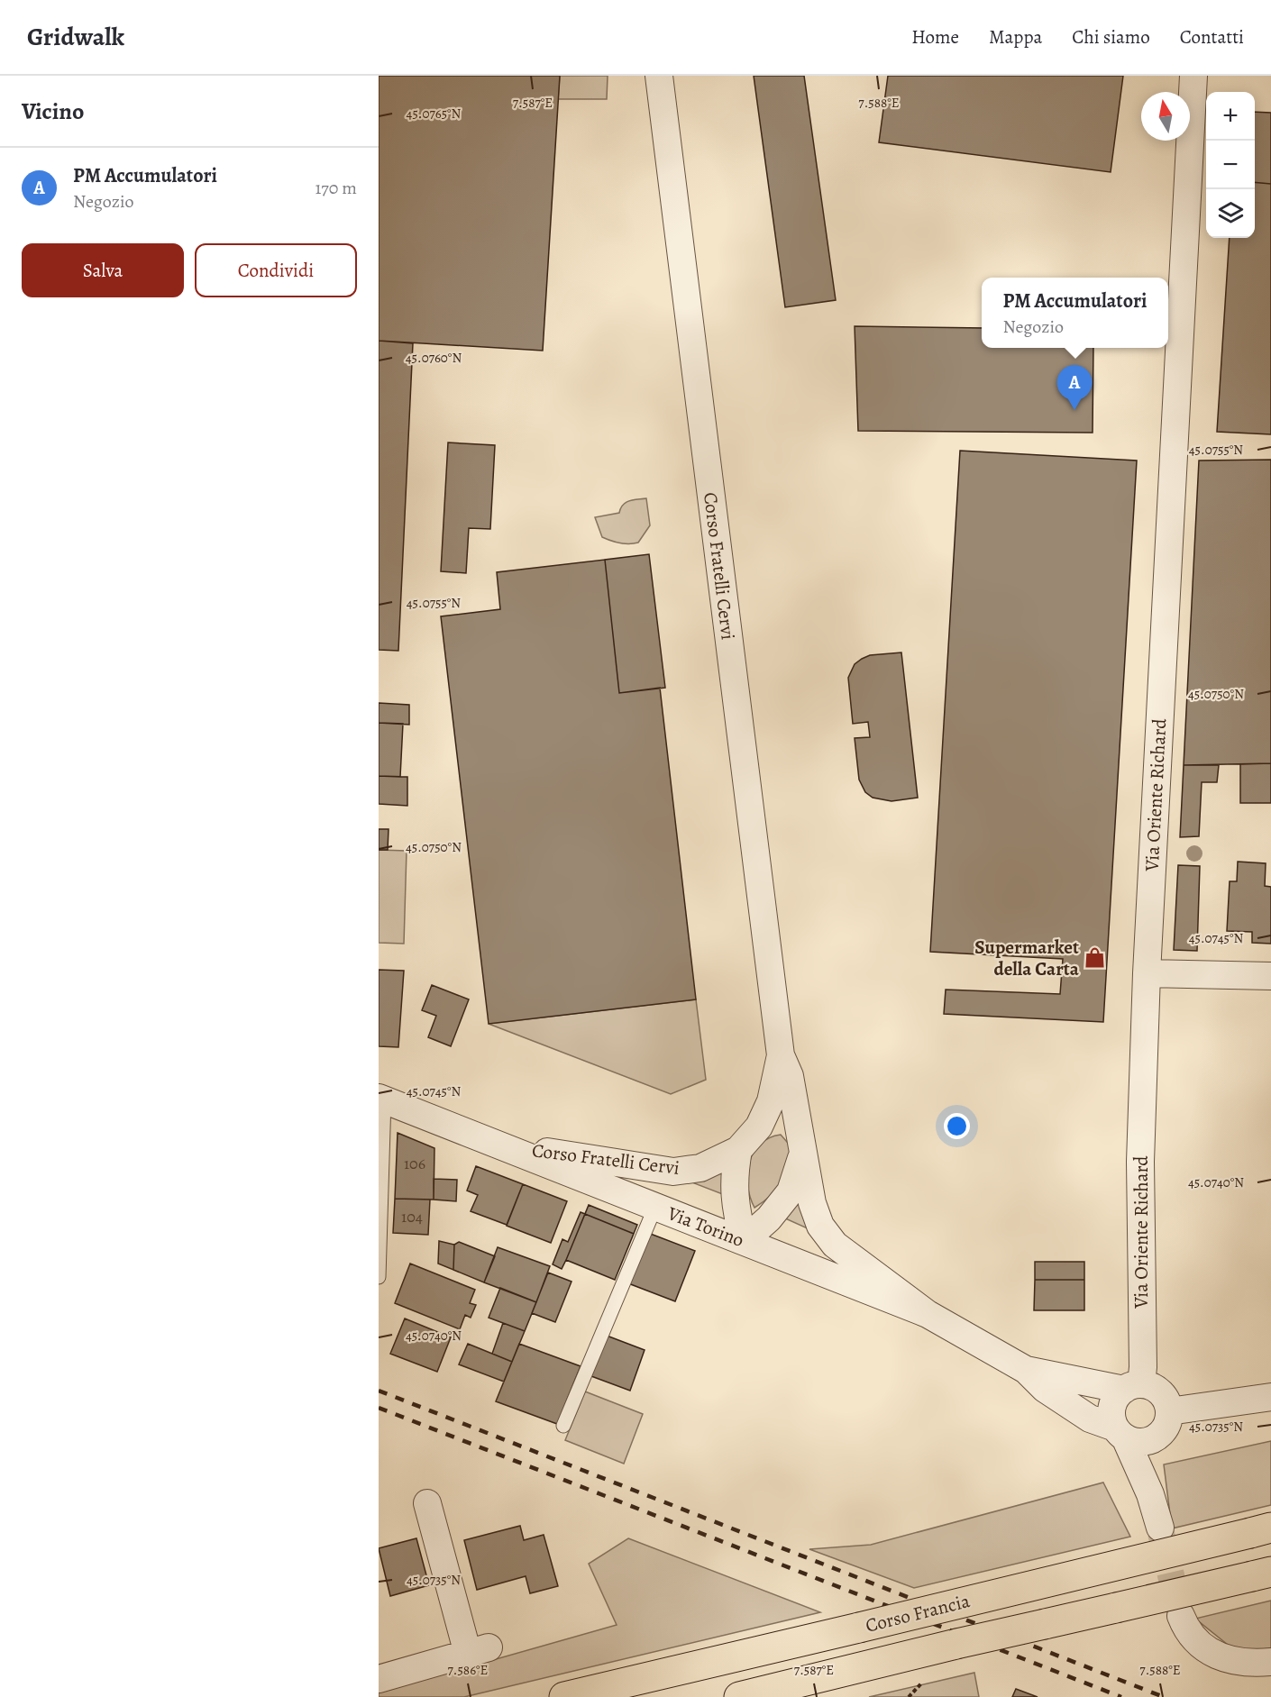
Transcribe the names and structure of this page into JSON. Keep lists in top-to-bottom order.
{
  "streets": {
    "main road": ["Corso Francia"],
    "street": ["Corso Fratelli Cervi", "Via Oriente Richard", "Via Torino"]
  },
  "crossings": [
    ["Corso Fratelli Cervi", "Via Torino"],
    ["Via Oriente Richard", "Via Torino"]
  ],
  "places": {
    "shop": ["Supermarket della Carta"]
  },
  "house_numbers": ["106", "104"],
  "north": "top",
  "page": {
    "header": "Gridwalk",
    "nav": [
      "Home",
      "Mappa",
      "Chi siamo",
      "Contatti"
    ],
    "heading": "Vicino",
    "map_buttons": ["+", "−"],
    "list": [
      {
        "mark": "A",
        "name": "PM Accumulatori",
        "note": "Negozio",
        "value": "170 m"
      }
    ],
    "buttons": ["Salva", "Condividi"],
    "popup": ["PM Accumulatori", "Negozio"],
    "pins": "A"
  },
  "coordinates": [
    "7.587°E",
    "7.588°E",
    "45.0765°N",
    "45.0760°N",
    "45.0755°N",
    "45.0750°N",
    "45.0745°N",
    "45.0740°N",
    "45.0735°N",
    "7.586°E"
  ]
}
